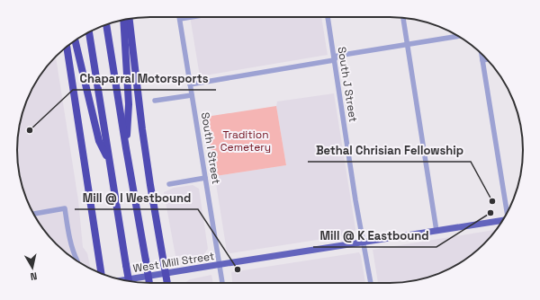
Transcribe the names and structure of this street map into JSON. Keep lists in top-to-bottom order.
{
  "streets": {
    "main road": ["West Mill Street"],
    "street": ["South J Street", "South I Street"]
  },
  "crossings": [
    ["South J Street", "West Mill Street"],
    ["South I Street", "West Mill Street"]
  ],
  "parks": ["Tradition Cemetery"],
  "places": [
    "Chaparral Motorsports",
    "Bethal Chrisian Fellowship",
    "Mill @ K Eastbound",
    "Mill @ I Westbound"
  ],
  "north": "bottom"
}
